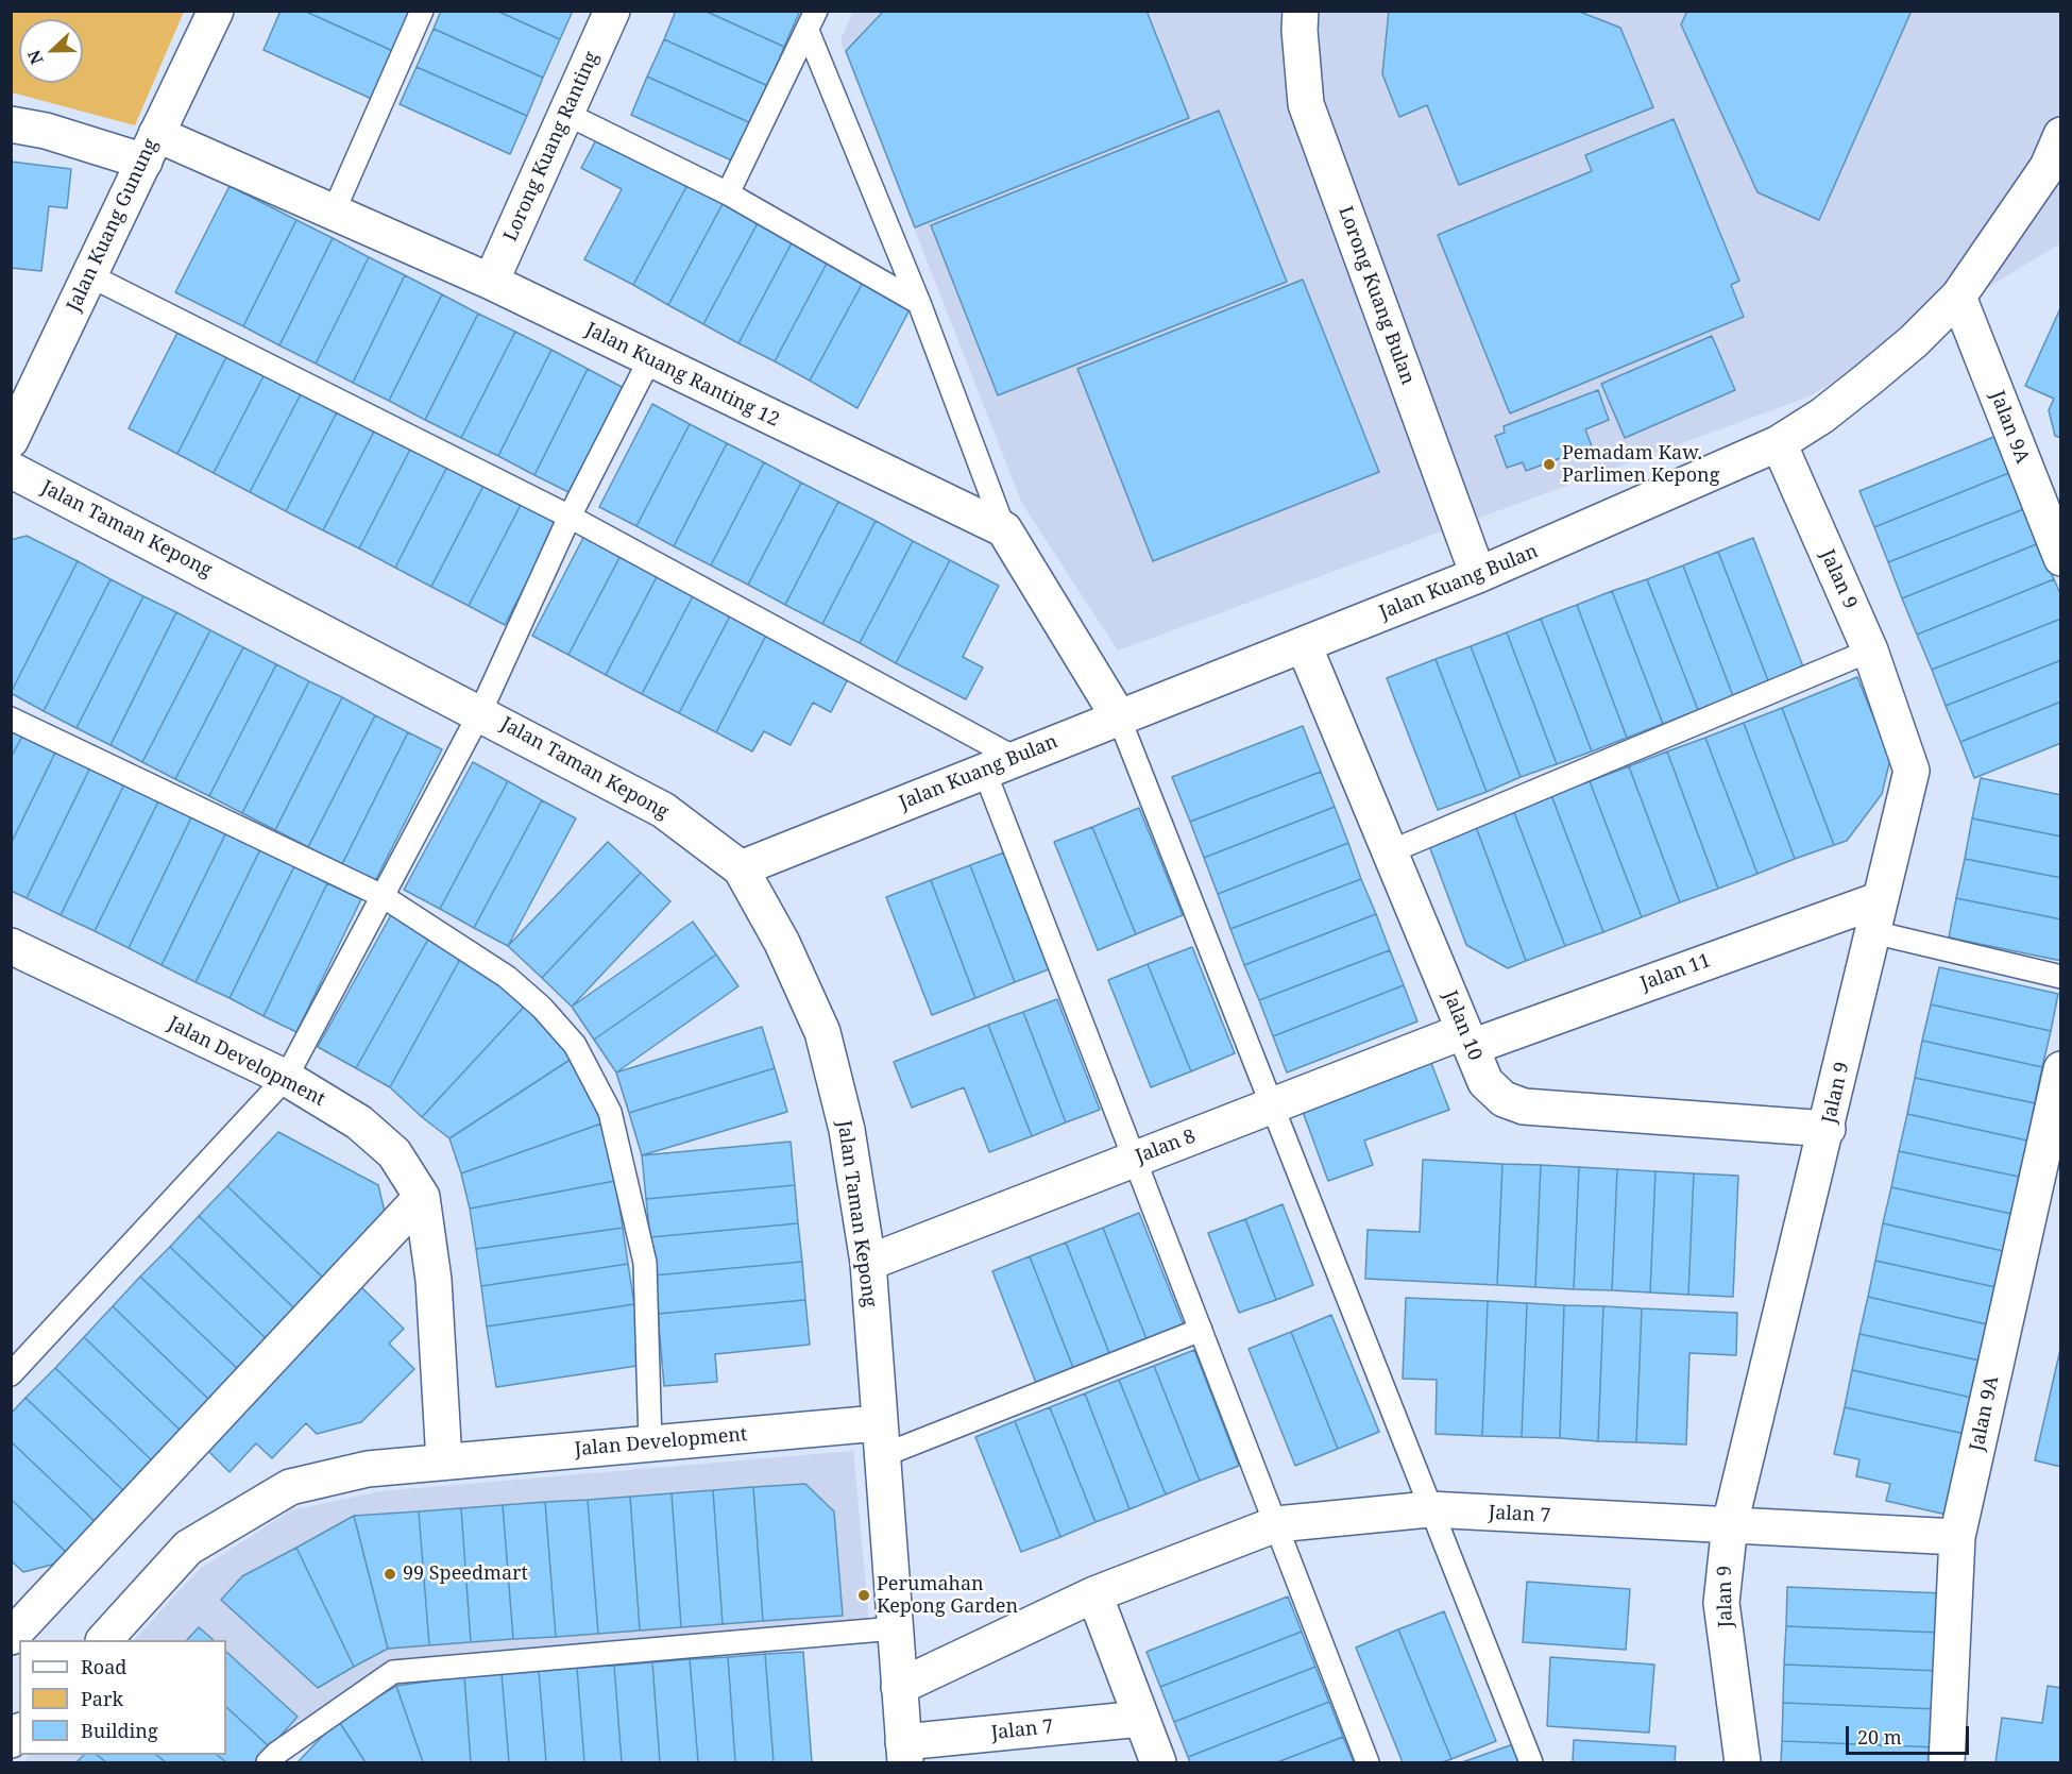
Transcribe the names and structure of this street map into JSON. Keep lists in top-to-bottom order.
{
  "streets": {
    "street": [
      "Lorong Kuang Ranting",
      "Jalan Kuang Gunung",
      "Lorong Kuang Bulan",
      "Jalan Kuang Ranting 12",
      "Jalan 9A",
      "Jalan Taman Kepong",
      "Jalan 9",
      "Jalan Kuang Bulan",
      "Jalan 11",
      "Jalan 10",
      "Jalan Development",
      "Jalan 8",
      "Jalan 7"
    ]
  },
  "crossings": [
    ["Lorong Kuang Ranting", "Jalan Kuang Ranting 12"],
    ["Jalan Kuang Gunung", "Jalan Kuang Ranting 12"],
    ["Lorong Kuang Bulan", "Jalan Kuang Bulan"],
    ["Jalan 9A", "Jalan Kuang Bulan"],
    ["Jalan 9A", "Jalan 7"],
    ["Jalan Taman Kepong", "Jalan Kuang Bulan"],
    ["Jalan Taman Kepong", "Jalan Development"],
    ["Jalan Taman Kepong", "Jalan 8"],
    ["Jalan Taman Kepong", "Jalan 7"],
    ["Jalan 9", "Jalan Kuang Bulan"],
    ["Jalan 9", "Jalan 11"],
    ["Jalan 9", "Jalan 10"],
    ["Jalan 9", "Jalan 7"],
    ["Jalan Kuang Bulan", "Jalan 10"],
    ["Jalan 11", "Jalan 10"],
    ["Jalan 11", "Jalan 8"],
    ["Jalan 10", "Jalan 8"]
  ],
  "places": ["Pemadam Kaw. Parlimen Kepong", "99 Speedmart", "Perumahan Kepong Garden"],
  "legend": ["Road", "Park", "Building"],
  "scale_bar": "20 m",
  "north": "left"
}
